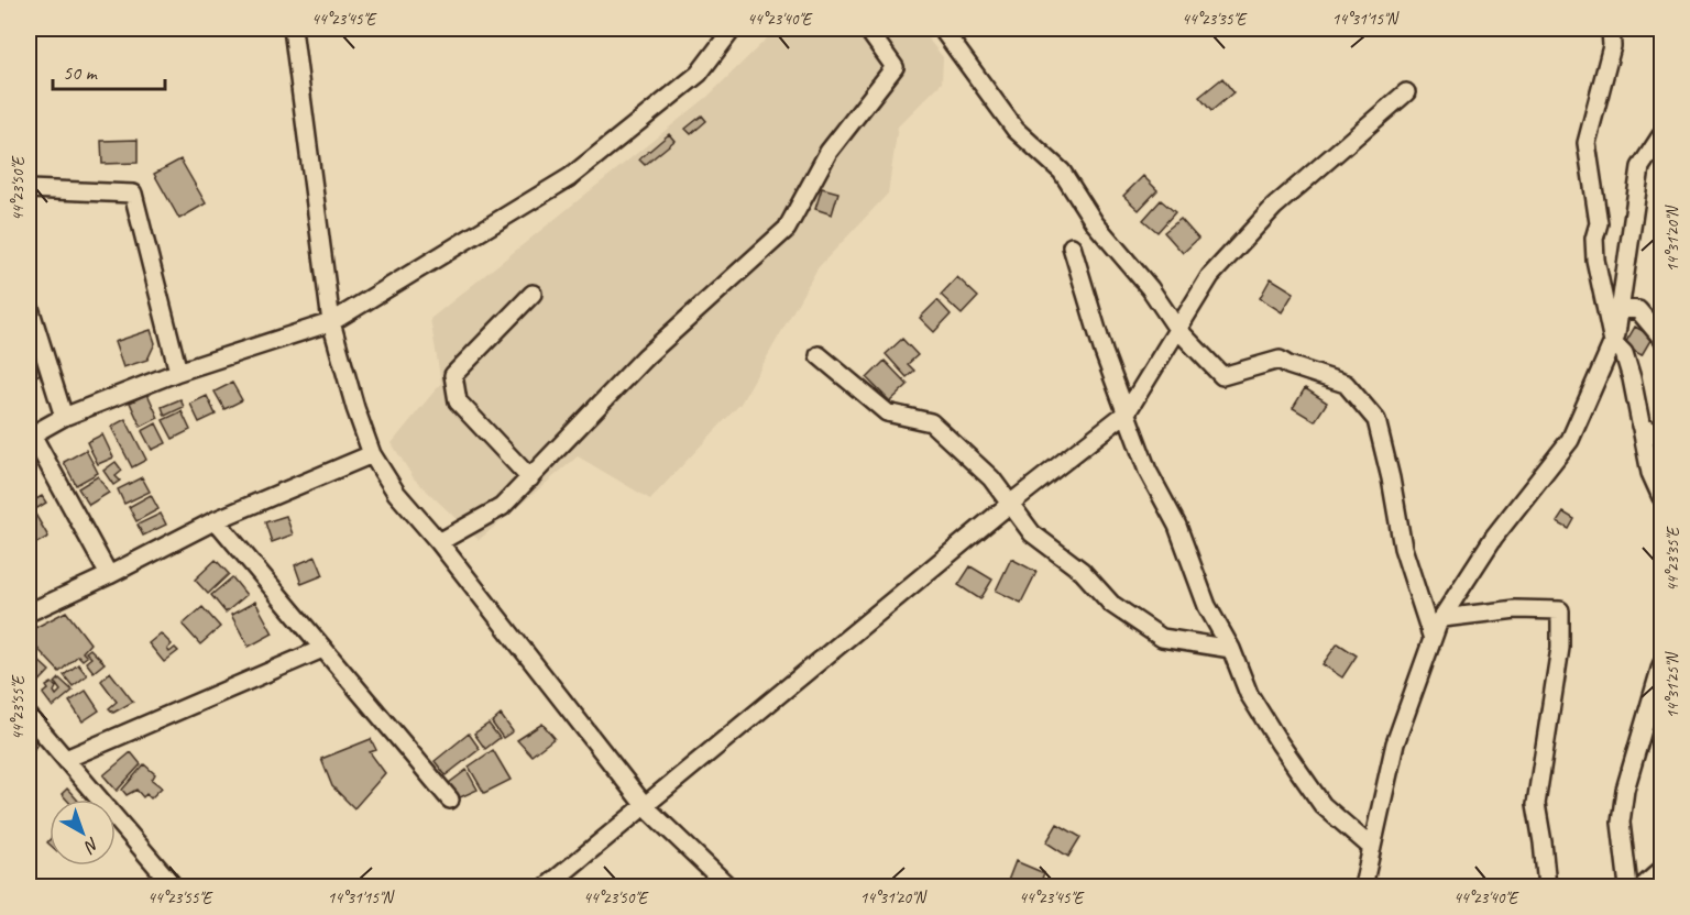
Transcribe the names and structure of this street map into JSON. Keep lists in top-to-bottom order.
{
  "scale_bar": "50 m",
  "north": "bottom right",
  "coordinates": [
    "44°23'45\"E",
    "44°23'40\"E",
    "44°23'35\"E",
    "14°31'15\"N",
    "44°23'50\"E",
    "14°31'20\"N",
    "14°31'25\"N",
    "44°23'55\"E"
  ]
}
